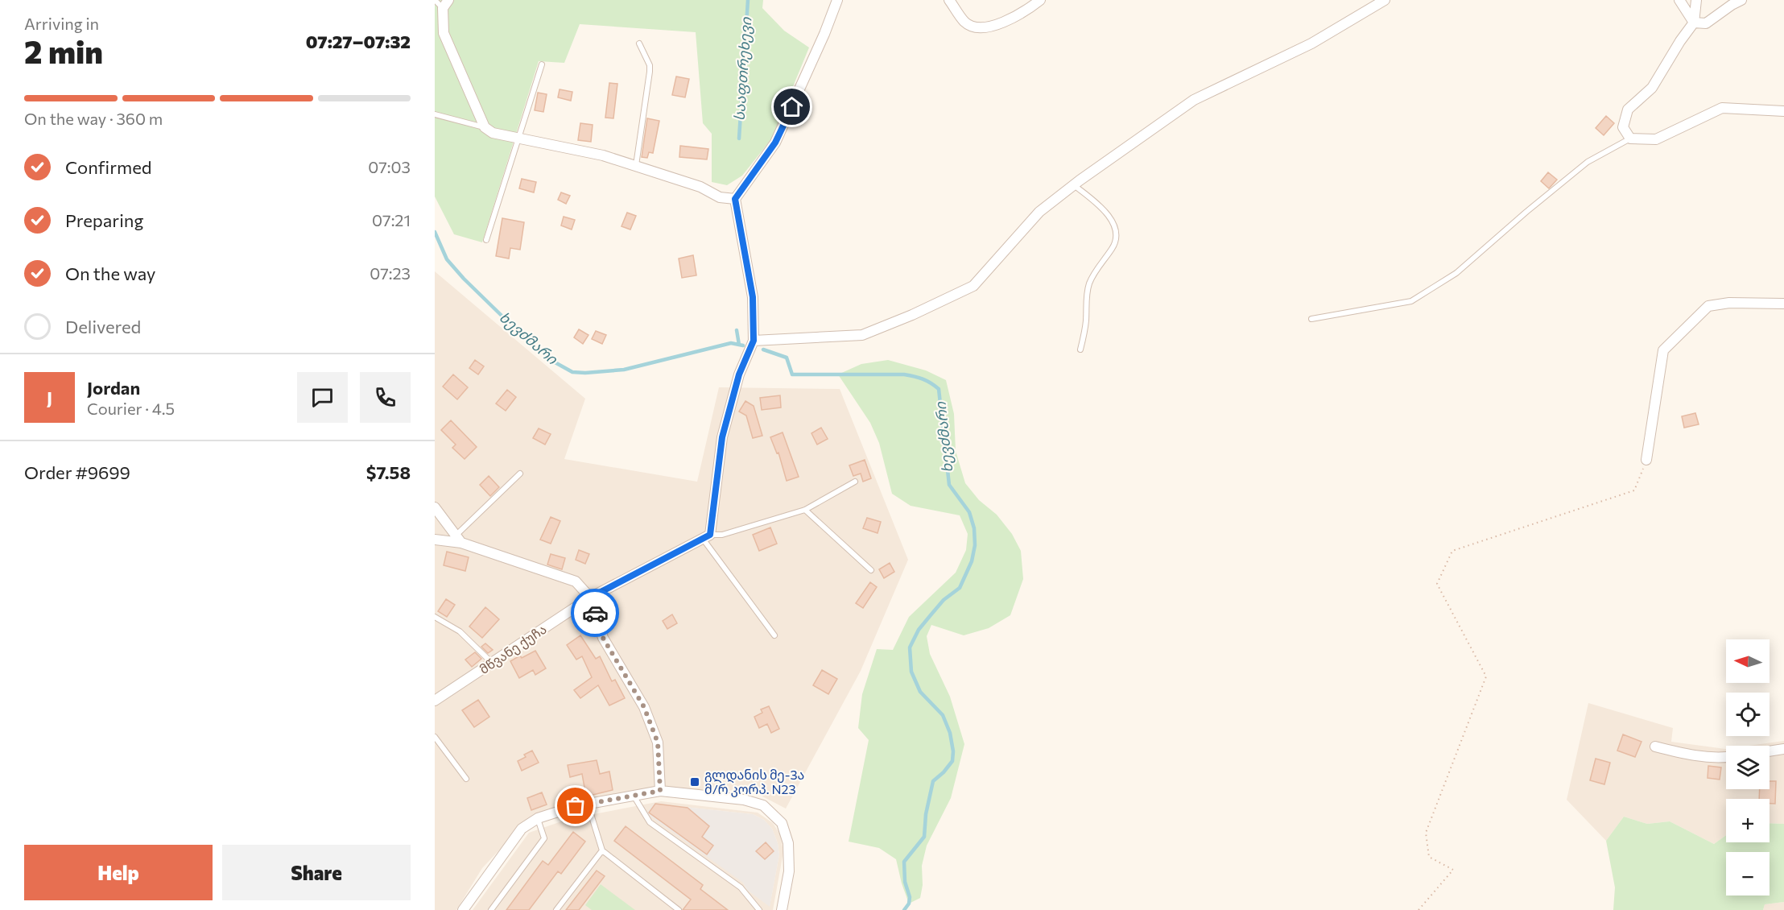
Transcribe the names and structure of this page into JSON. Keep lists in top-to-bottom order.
{
  "streets": {
    "street": ["მწვანე ქუჩა"]
  },
  "water": ["სააფთრეხევი", "ხევძმარი"],
  "places": {
    "transit": ["გლდანის მე-3ა მ/რ კორპ. N23"]
  },
  "north": "left",
  "page": {
    "heading": ["2 min", "Arriving in", "07:27–07:32"],
    "panel": [
      "Jordan",
      "Courier · 4.5",
      "Order #9699",
      "$7.58"
    ],
    "bar": "On the way · 360 m",
    "list": [
      ["Confirmed", "07:03"],
      ["Preparing", "07:21"],
      ["On the way", "07:23"],
      "Delivered"
    ],
    "round": "J",
    "map_buttons": ["+", "−"],
    "buttons": ["Help", "Share"]
  }
}
